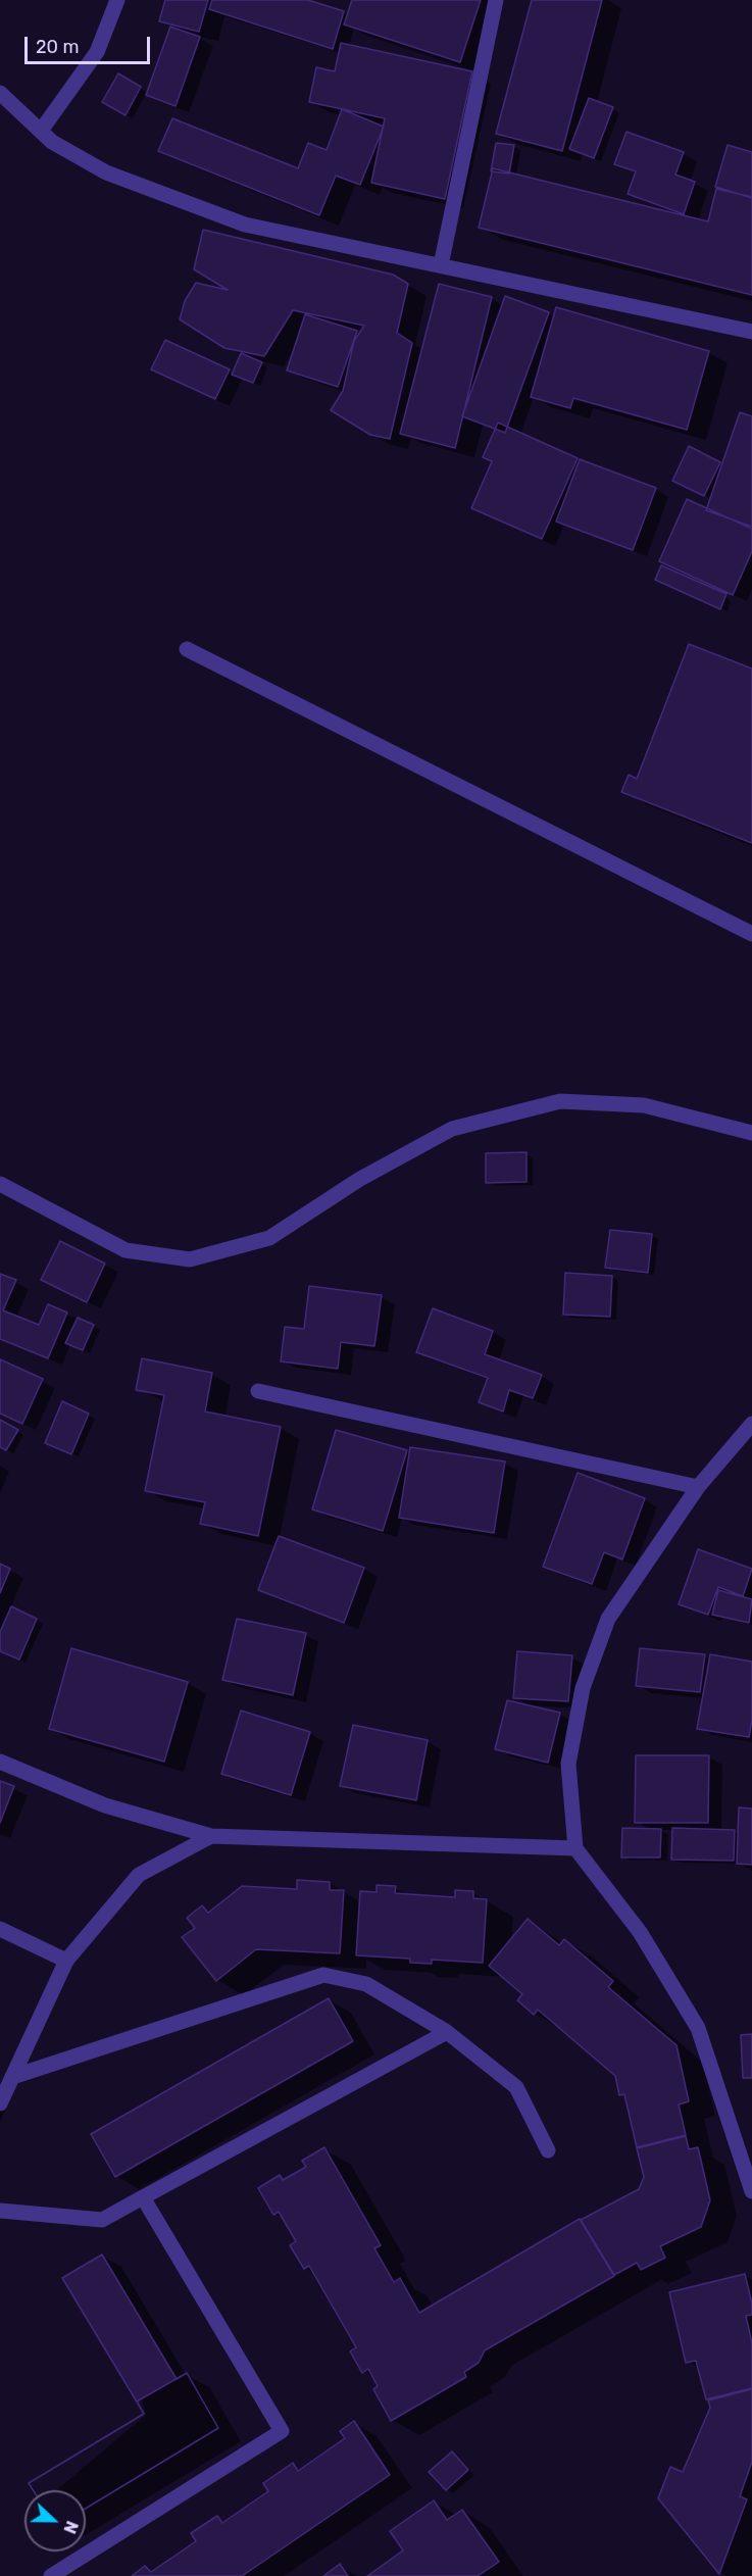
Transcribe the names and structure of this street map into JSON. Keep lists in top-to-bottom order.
{
  "scale_bar": "20 m",
  "north": "right"
}
